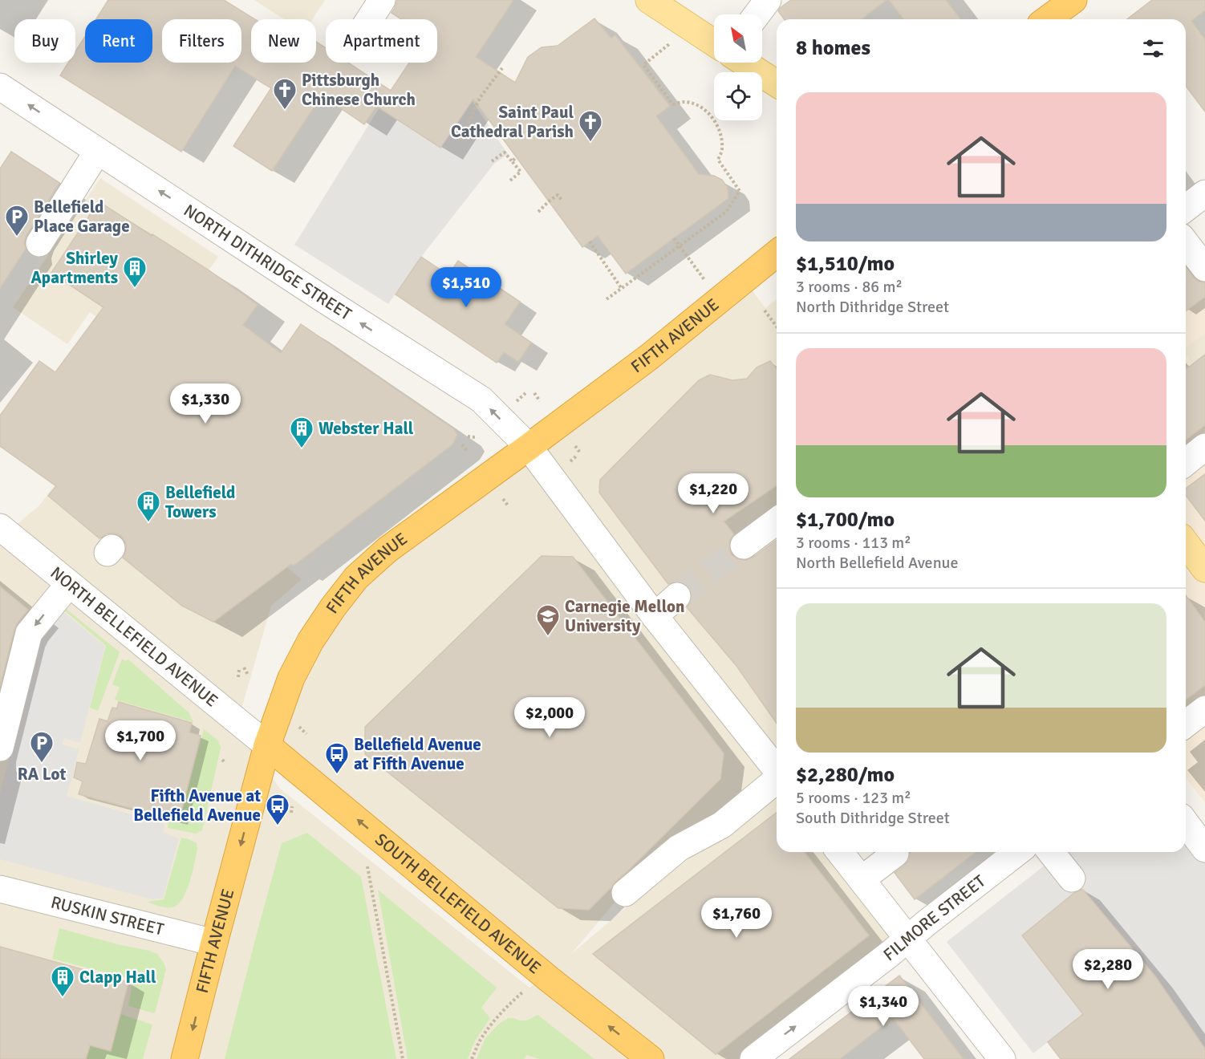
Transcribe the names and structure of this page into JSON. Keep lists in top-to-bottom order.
{
  "streets": {
    "highway": ["FIFTH AVENUE", "SOUTH BELLEFIELD AVENUE"],
    "street": [
      "NORTH DITHRIDGE STREET",
      "NORTH BELLEFIELD AVENUE",
      "RUSKIN STREET",
      "FILMORE STREET"
    ]
  },
  "crossings": [
    ["NORTH DITHRIDGE STREET", "FIFTH AVENUE"],
    ["FIFTH AVENUE", "NORTH BELLEFIELD AVENUE"],
    ["FIFTH AVENUE", "SOUTH BELLEFIELD AVENUE"],
    ["FIFTH AVENUE", "RUSKIN STREET"],
    ["NORTH BELLEFIELD AVENUE", "SOUTH BELLEFIELD AVENUE"]
  ],
  "one_way": ["NORTH DITHRIDGE STREET", "SOUTH BELLEFIELD AVENUE"],
  "places": {
    "church": ["Pittsburgh Chinese Church", "Saint Paul Cathedral Parish"],
    "parking": ["Bellefield Place Garage", "RA Lot"],
    "building": [
      "Shirley Apartments",
      "Webster Hall",
      "Bellefield Towers",
      "Clapp Hall"
    ],
    "school or university": ["Carnegie Mellon University"],
    "bus stop": ["Bellefield Avenue at Fifth Avenue", "Fifth Avenue at Bellefield Avenue"]
  },
  "north": "top left",
  "page": {
    "chip": [
      "Buy",
      "Rent",
      "Filters",
      "New",
      "Apartment"
    ],
    "heading": "8 homes",
    "list": [
      {
        "name": "$1,510/mo",
        "note": "3 rooms · 86 m² · North Dithridge Street"
      },
      {
        "name": "$1,700/mo",
        "note": "3 rooms · 113 m² · North Bellefield Avenue"
      },
      {
        "name": "$2,280/mo",
        "note": "5 rooms · 123 m² · South Dithridge Street"
      }
    ],
    "price": [
      "$1,510",
      "$1,330",
      "$1,220",
      "$2,000",
      "$1,700",
      "$1,760",
      "$2,280",
      "$1,340"
    ]
  }
}
